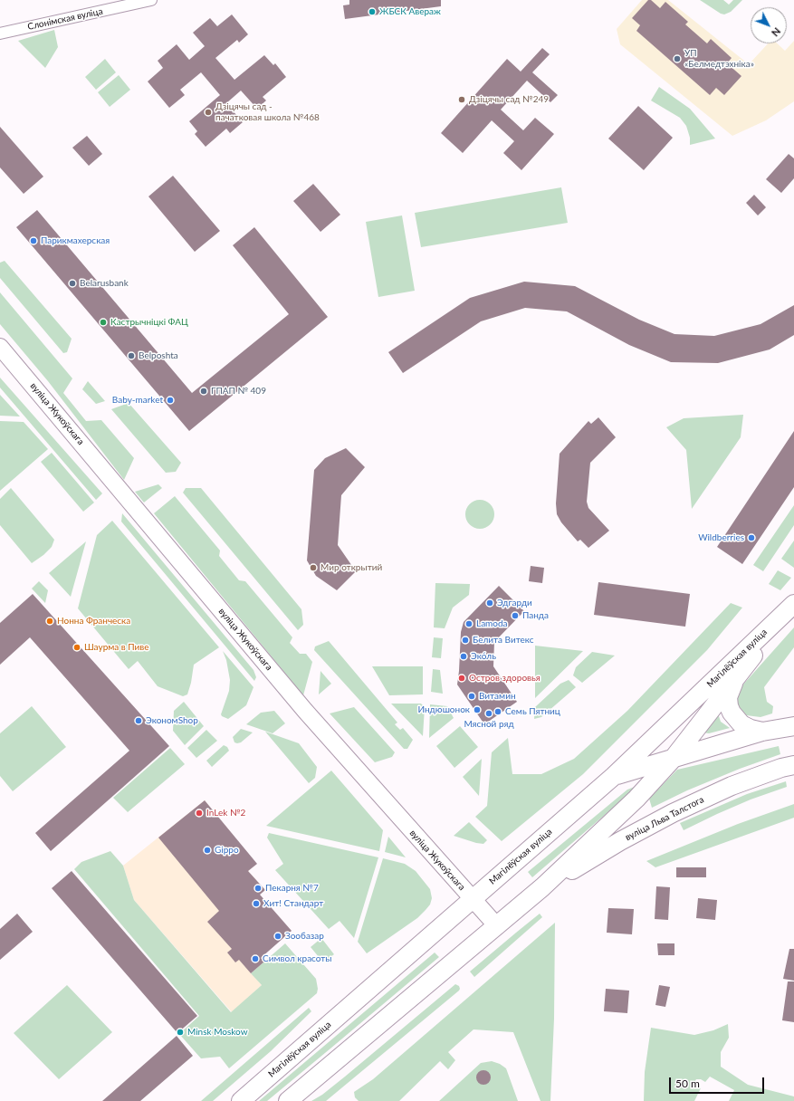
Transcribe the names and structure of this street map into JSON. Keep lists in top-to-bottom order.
{
  "streets": {
    "main road": ["вуліца Жукоўскага", "Магілёўская вуліца", "вуліца Льва Талстога"],
    "street": ["Слонімская вуліца"]
  },
  "crossings": [
    ["вуліца Жукоўскага", "Магілёўская вуліца"],
    ["Магілёўская вуліца", "вуліца Льва Талстога"]
  ],
  "places": [
    "ЖБСК Авераж",
    "УП «Белмедтэхніка»",
    "Дзіцячы сад №249",
    "Дзіцячы сад - пачатковая школа №468",
    "Парикмахерская",
    "Belarusbank",
    "Кастрычніцкі ФАЦ",
    "Belposhta",
    "ГПАП № 409",
    "Baby-market",
    "Wildberries",
    "Мир открытий",
    "Эдгарди",
    "Панда",
    "Нонна Франческа",
    "Lamoda",
    "Белита Витекс",
    "Шаурма в Пиве",
    "Эко́ль",
    "Остров здоровья",
    "Витамин",
    "Индюшонок",
    "Семь Пятниц",
    "Мясной ряд",
    "ЭкономShop",
    "InLek №2",
    "Gippo",
    "Пекарня №7",
    "Хит! Стандарт",
    "Зообазар",
    "Символ красоты",
    "Minsk Moskow"
  ],
  "scale_bar": "50 m",
  "north": "bottom right"
}
